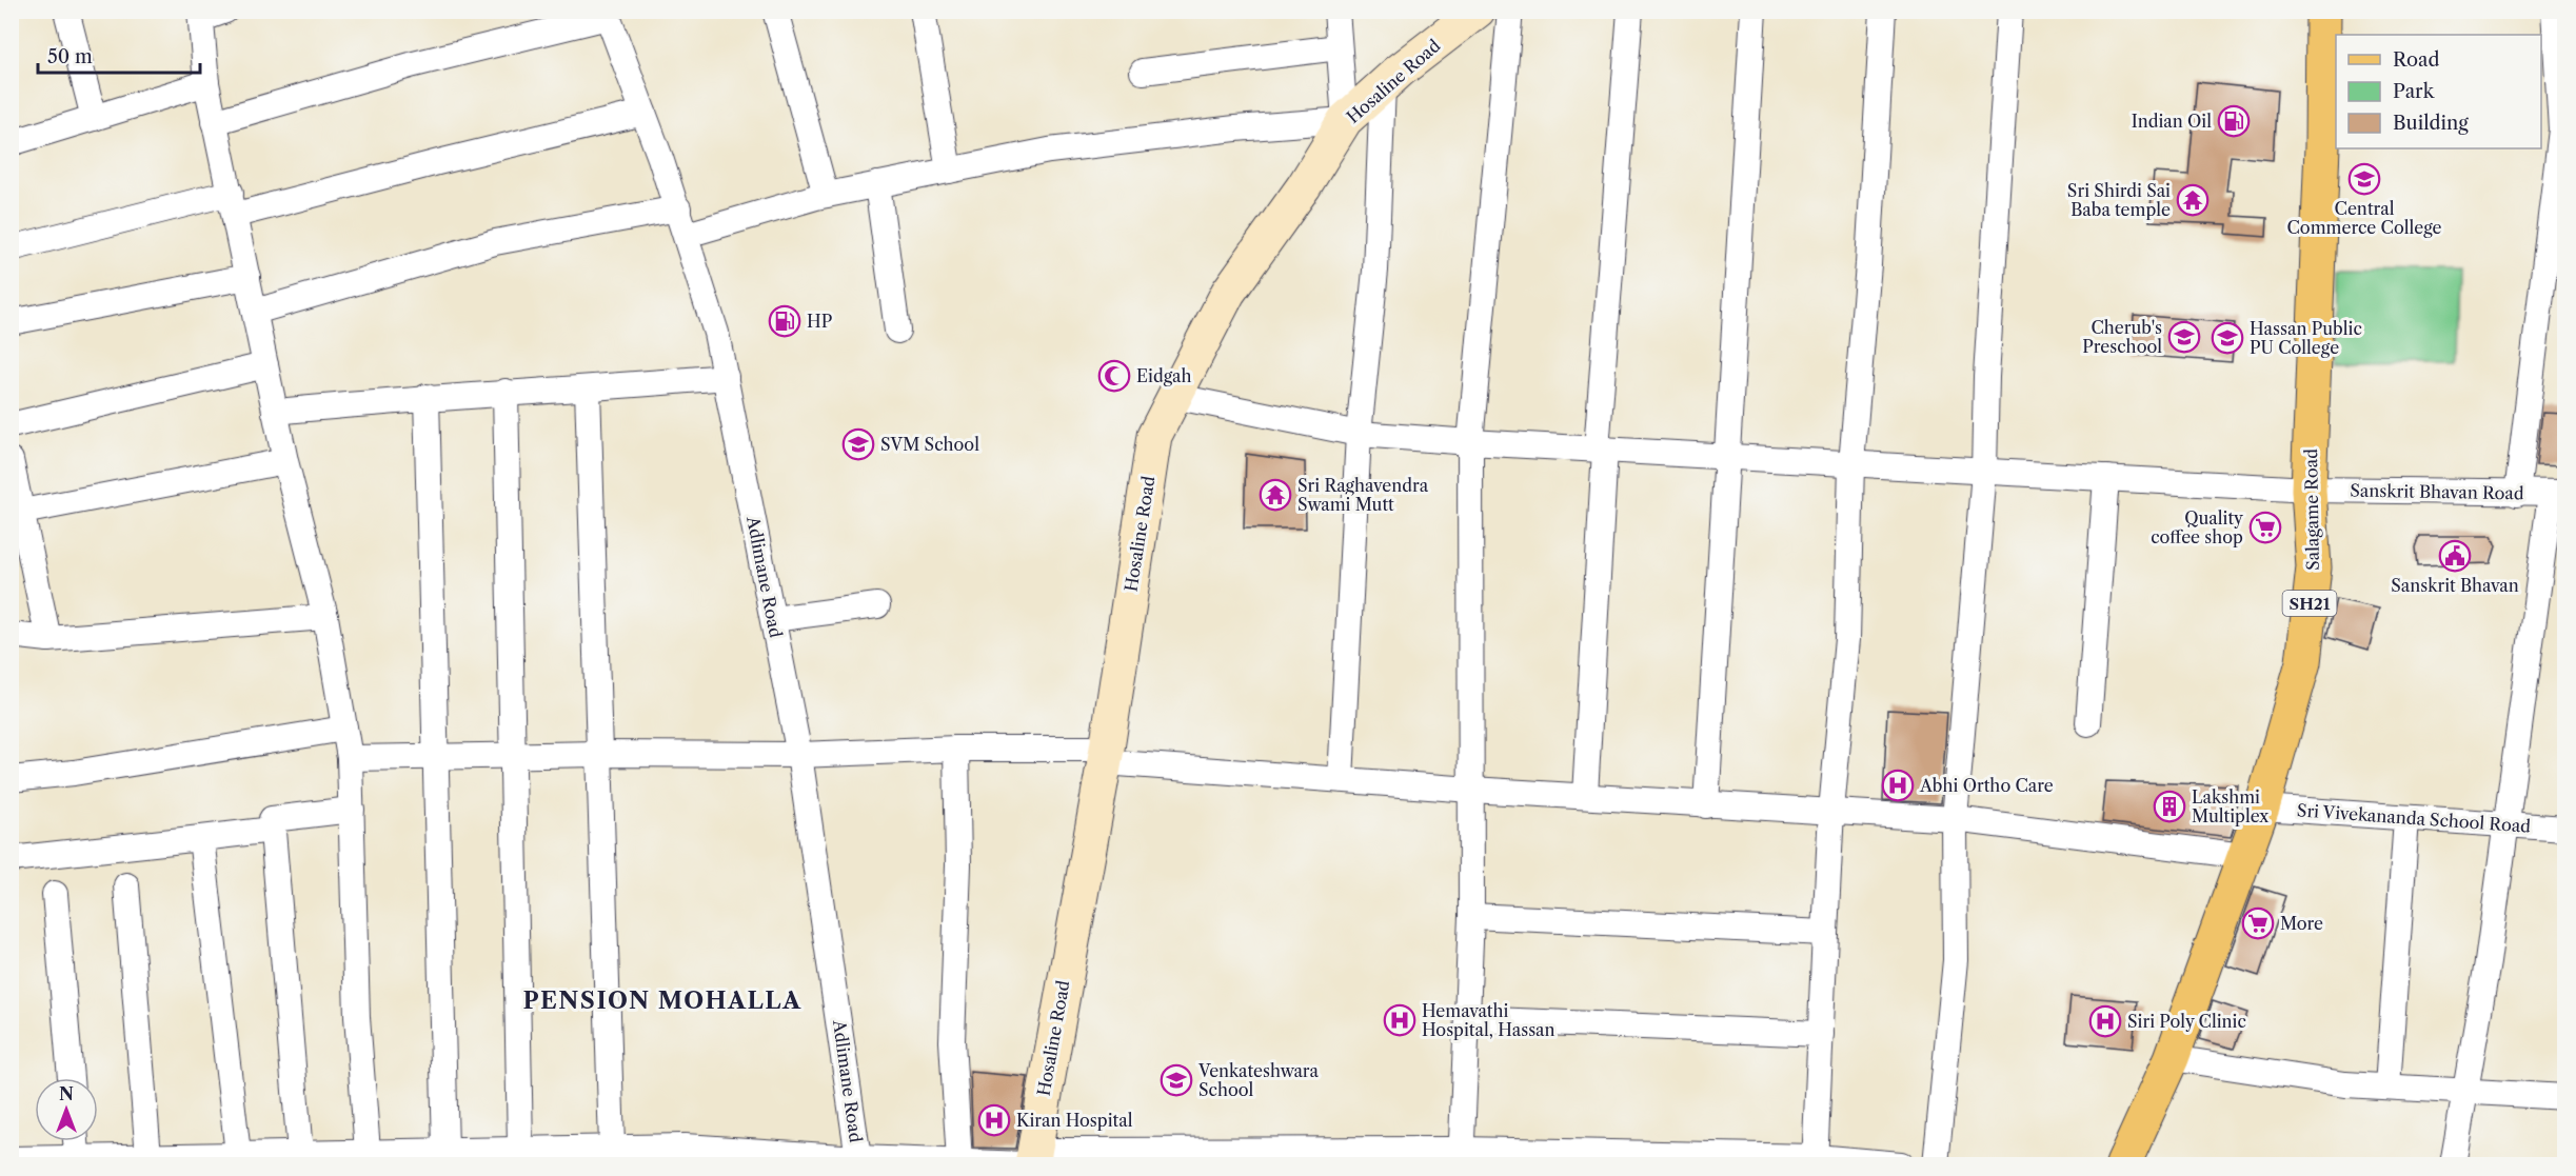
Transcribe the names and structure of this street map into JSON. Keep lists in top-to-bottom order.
{
  "streets": {
    "main road": ["Salagame Road", "SH21"],
    "street": [
      "Hosaline Road",
      "Sanskrit Bhavan Road",
      "Adlimane Road",
      "Sri Vivekananda School Road"
    ]
  },
  "crossings": [
    ["Hosaline Road", "Sanskrit Bhavan Road"],
    ["Sanskrit Bhavan Road", "Salagame Road"],
    ["Salagame Road", "Sri Vivekananda School Road"]
  ],
  "districts": ["PENSION MOHALLA"],
  "places": {
    "fuel station": ["Indian Oil", "HP"],
    "school or university": [
      "Central Commerce College",
      "Cherub's Preschool",
      "Hassan Public PU College",
      "SVM School",
      "Venkateshwara School"
    ],
    "temple": ["Sri Shirdi Sai Baba temple", "Sri Raghavendra Swami Mutt"],
    "mosque": ["Eidgah"],
    "supermarket": ["Quality coffee shop", "More"],
    "public building": ["Sanskrit Bhavan"],
    "hospital": [
      "Abhi Ortho Care",
      "Hemavathi Hospital, Hassan",
      "Siri Poly Clinic",
      "Kiran Hospital"
    ],
    "building": ["Lakshmi Multiplex"]
  },
  "legend": ["Road", "Park", "Building"],
  "scale_bar": "50 m",
  "north": "top"
}
